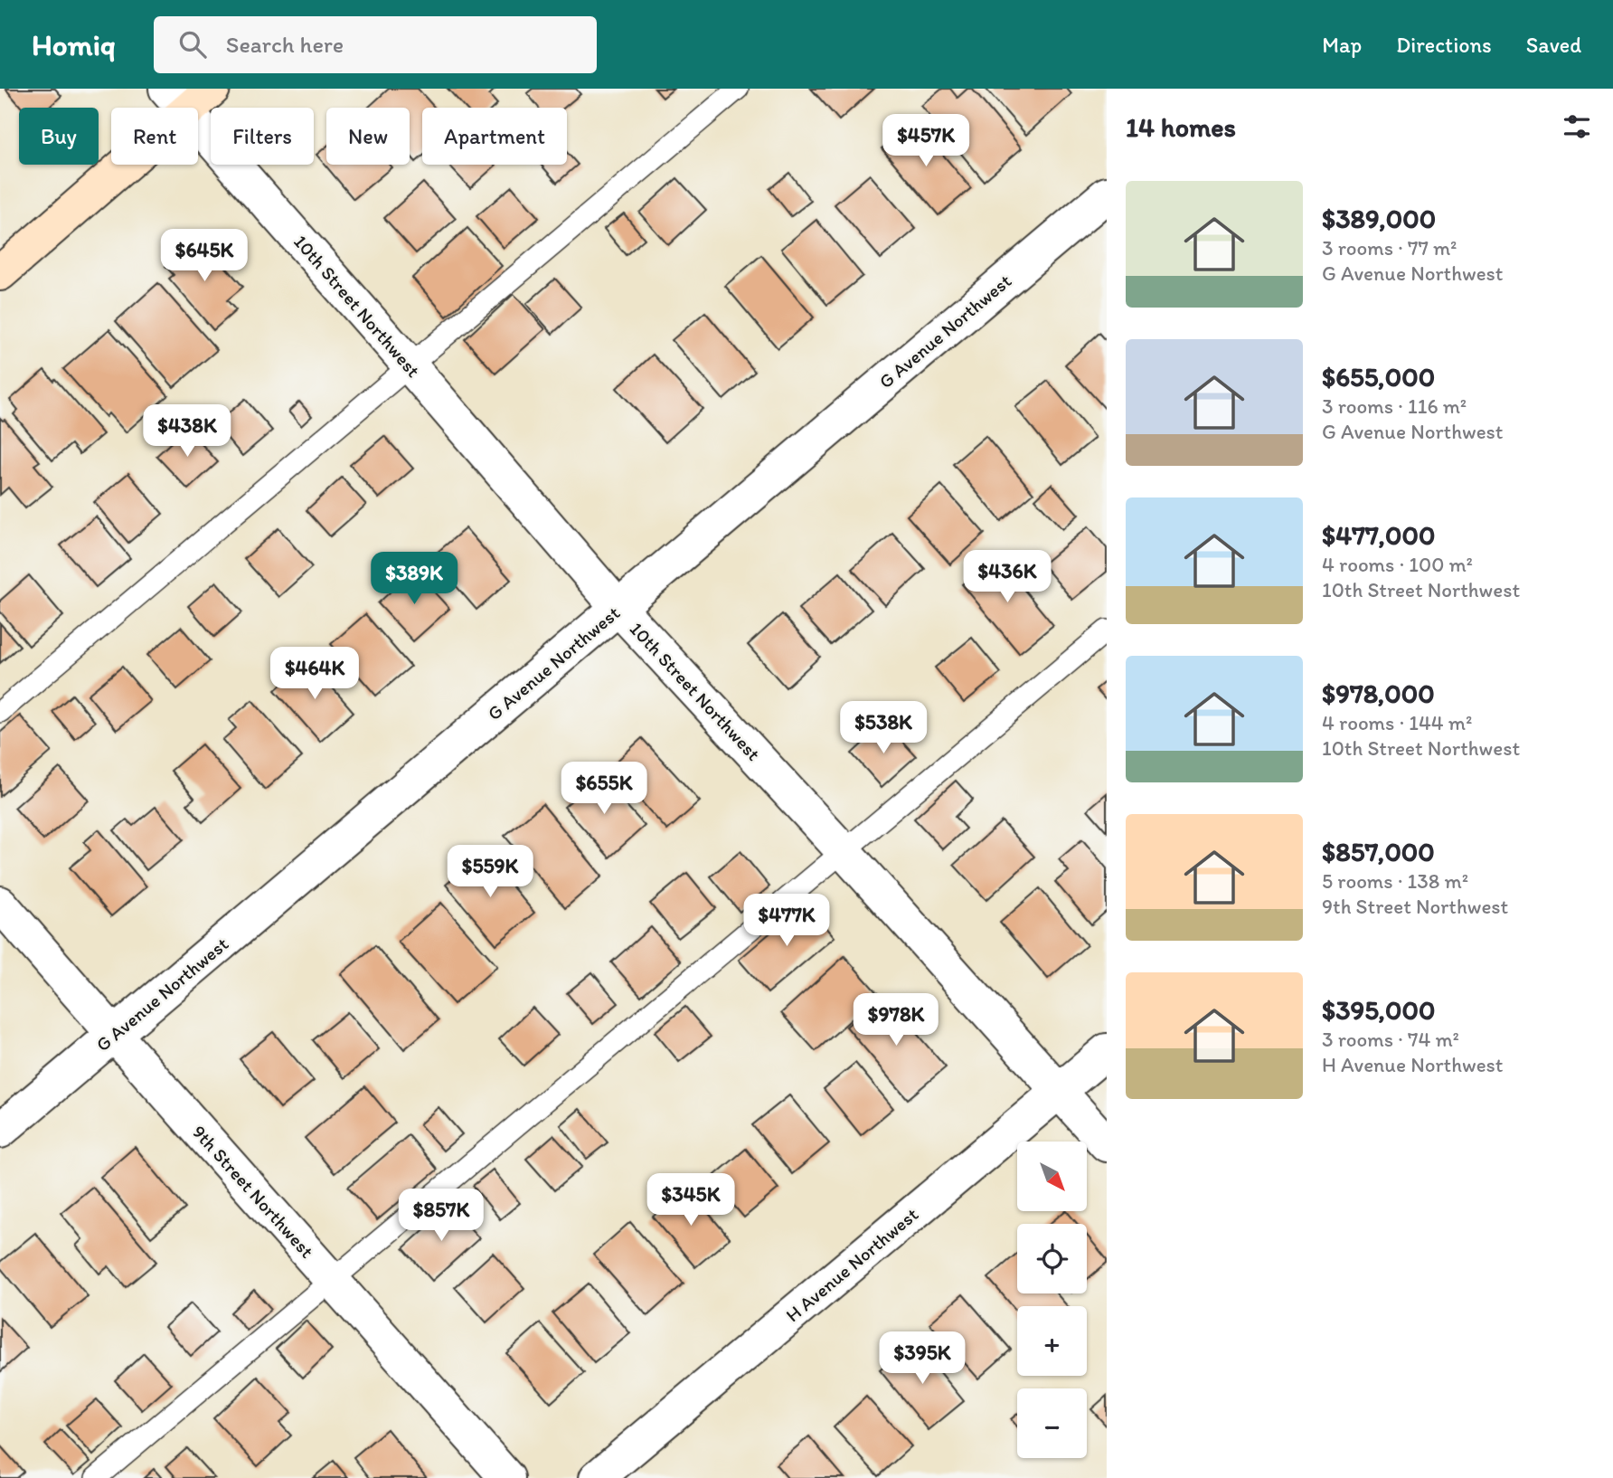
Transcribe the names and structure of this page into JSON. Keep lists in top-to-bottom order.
{
  "streets": {
    "street": [
      "10th Street Northwest",
      "G Avenue Northwest",
      "9th Street Northwest",
      "H Avenue Northwest"
    ]
  },
  "crossings": [
    ["10th Street Northwest", "G Avenue Northwest"],
    ["10th Street Northwest", "H Avenue Northwest"],
    ["G Avenue Northwest", "9th Street Northwest"]
  ],
  "north": "bottom right",
  "page": {
    "header": "Homiq",
    "search": "Search here",
    "nav": ["Map", "Directions", "Saved"],
    "heading": "14 homes",
    "chip": [
      "Buy",
      "Rent",
      "Filters",
      "New",
      "Apartment"
    ],
    "price": [
      "$457K",
      "$645K",
      "$438K",
      "$436K",
      "$389K",
      "$464K",
      "$538K",
      "$655K",
      "$559K",
      "$477K",
      "$978K",
      "$345K",
      "$857K",
      "$395K"
    ],
    "list": [
      {
        "name": "$389,000",
        "note": "3 rooms · 77 m² · G Avenue Northwest"
      },
      {
        "name": "$655,000",
        "note": "3 rooms · 116 m² · G Avenue Northwest"
      },
      {
        "name": "$477,000",
        "note": "4 rooms · 100 m² · 10th Street Northwest"
      },
      {
        "name": "$978,000",
        "note": "4 rooms · 144 m² · 10th Street Northwest"
      },
      {
        "name": "$857,000",
        "note": "5 rooms · 138 m² · 9th Street Northwest"
      },
      {
        "name": "$395,000",
        "note": "3 rooms · 74 m² · H Avenue Northwest"
      }
    ],
    "map_buttons": ["+", "−"]
  }
}
